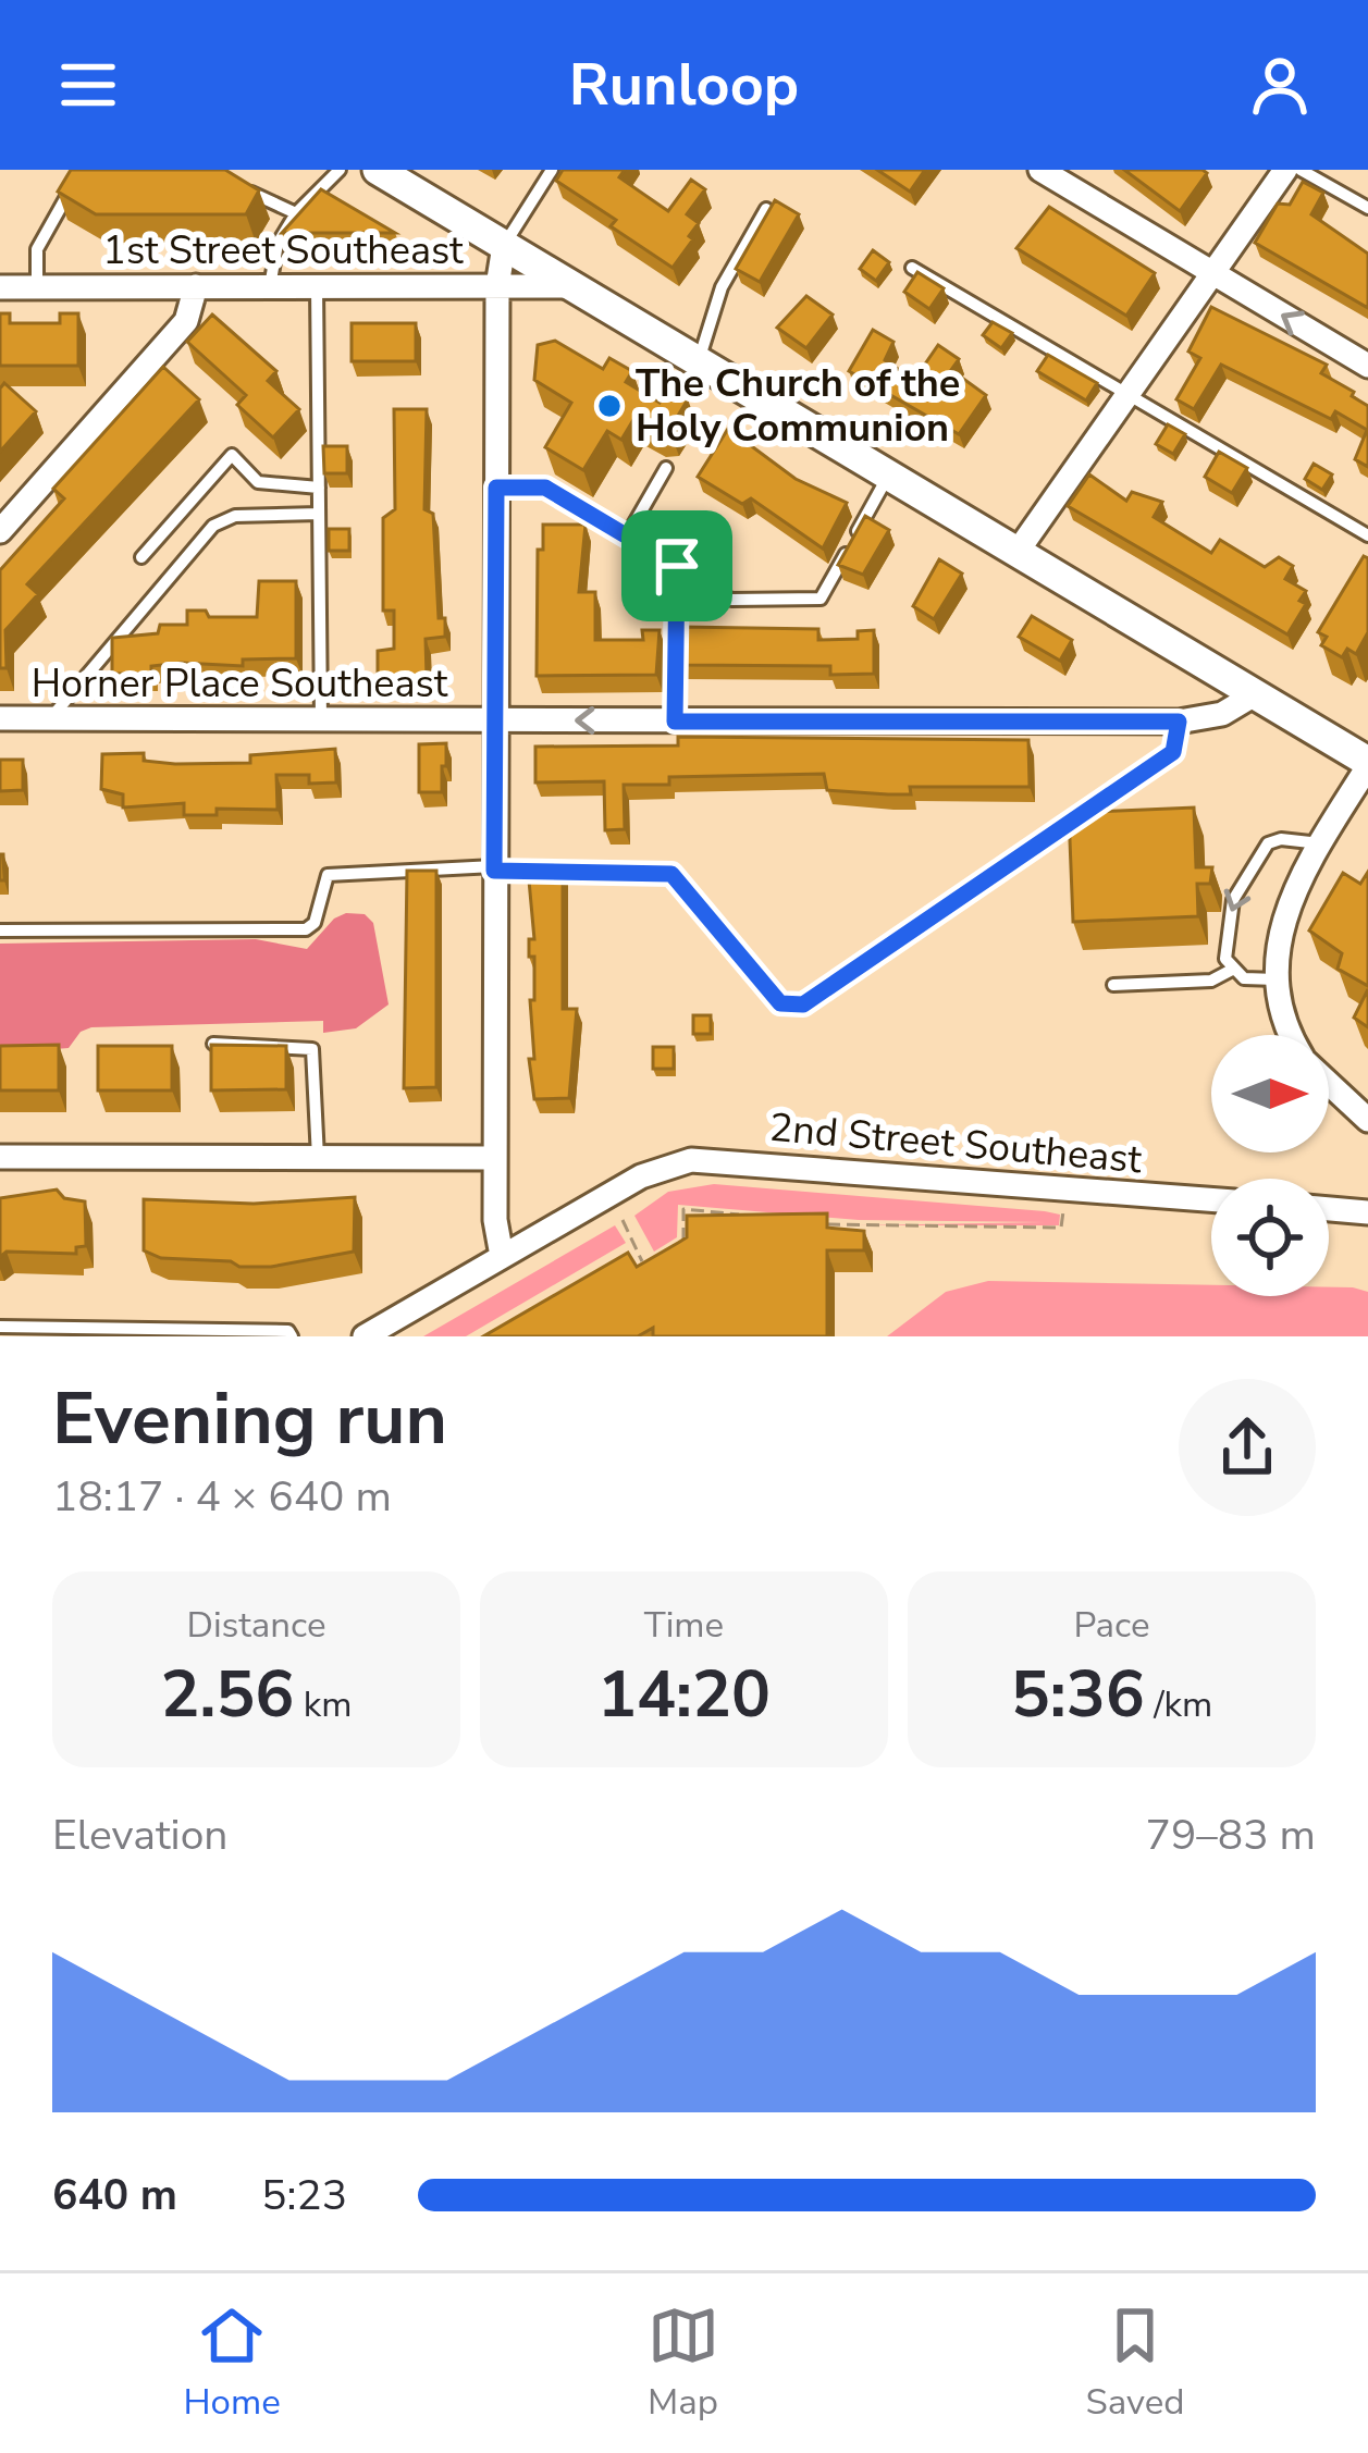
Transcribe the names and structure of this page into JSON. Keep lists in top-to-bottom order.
{
  "streets": {
    "street": ["1st Street Southeast", "Horner Place Southeast", "2nd Street Southeast"]
  },
  "places": ["The Church of the Holy Communion"],
  "north": "right",
  "page": {
    "header": "Runloop",
    "heading": ["Evening run", "18:17 · 4 × 640 m"],
    "stats": [
      ["Distance", "2.56 km"],
      ["Time", "14:20"],
      ["Pace", "5:36 /km"]
    ],
    "chart": ["Elevation", "79–83 m"],
    "list": [
      {
        "name": "640 m",
        "note": "5:23"
      }
    ],
    "tabs": ["Home", "Map", "Saved"]
  }
}
